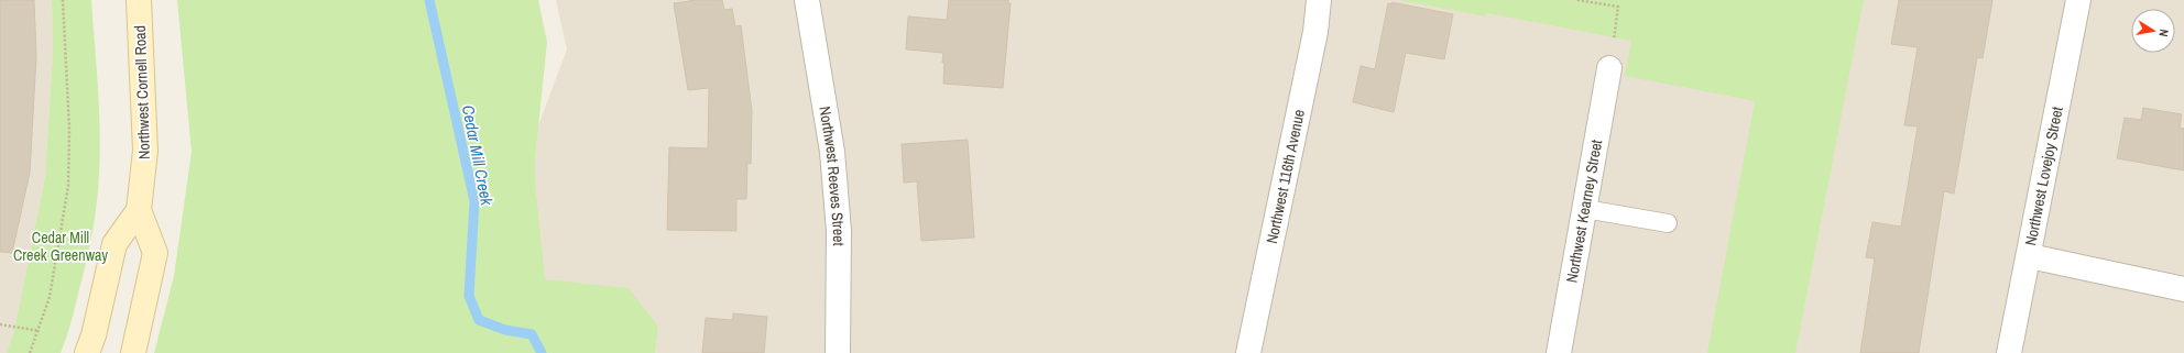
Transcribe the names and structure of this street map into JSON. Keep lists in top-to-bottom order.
{
  "streets": {
    "main road": ["Northwest Cornell Road"],
    "street": [
      "Northwest Reeves Street",
      "Northwest 116th Avenue",
      "Northwest Lovejoy Street",
      "Northwest Kearney Street"
    ]
  },
  "water": ["Cedar Mill Creek"],
  "parks": ["Cedar Mill Creek Greenway"],
  "north": "right"
}
